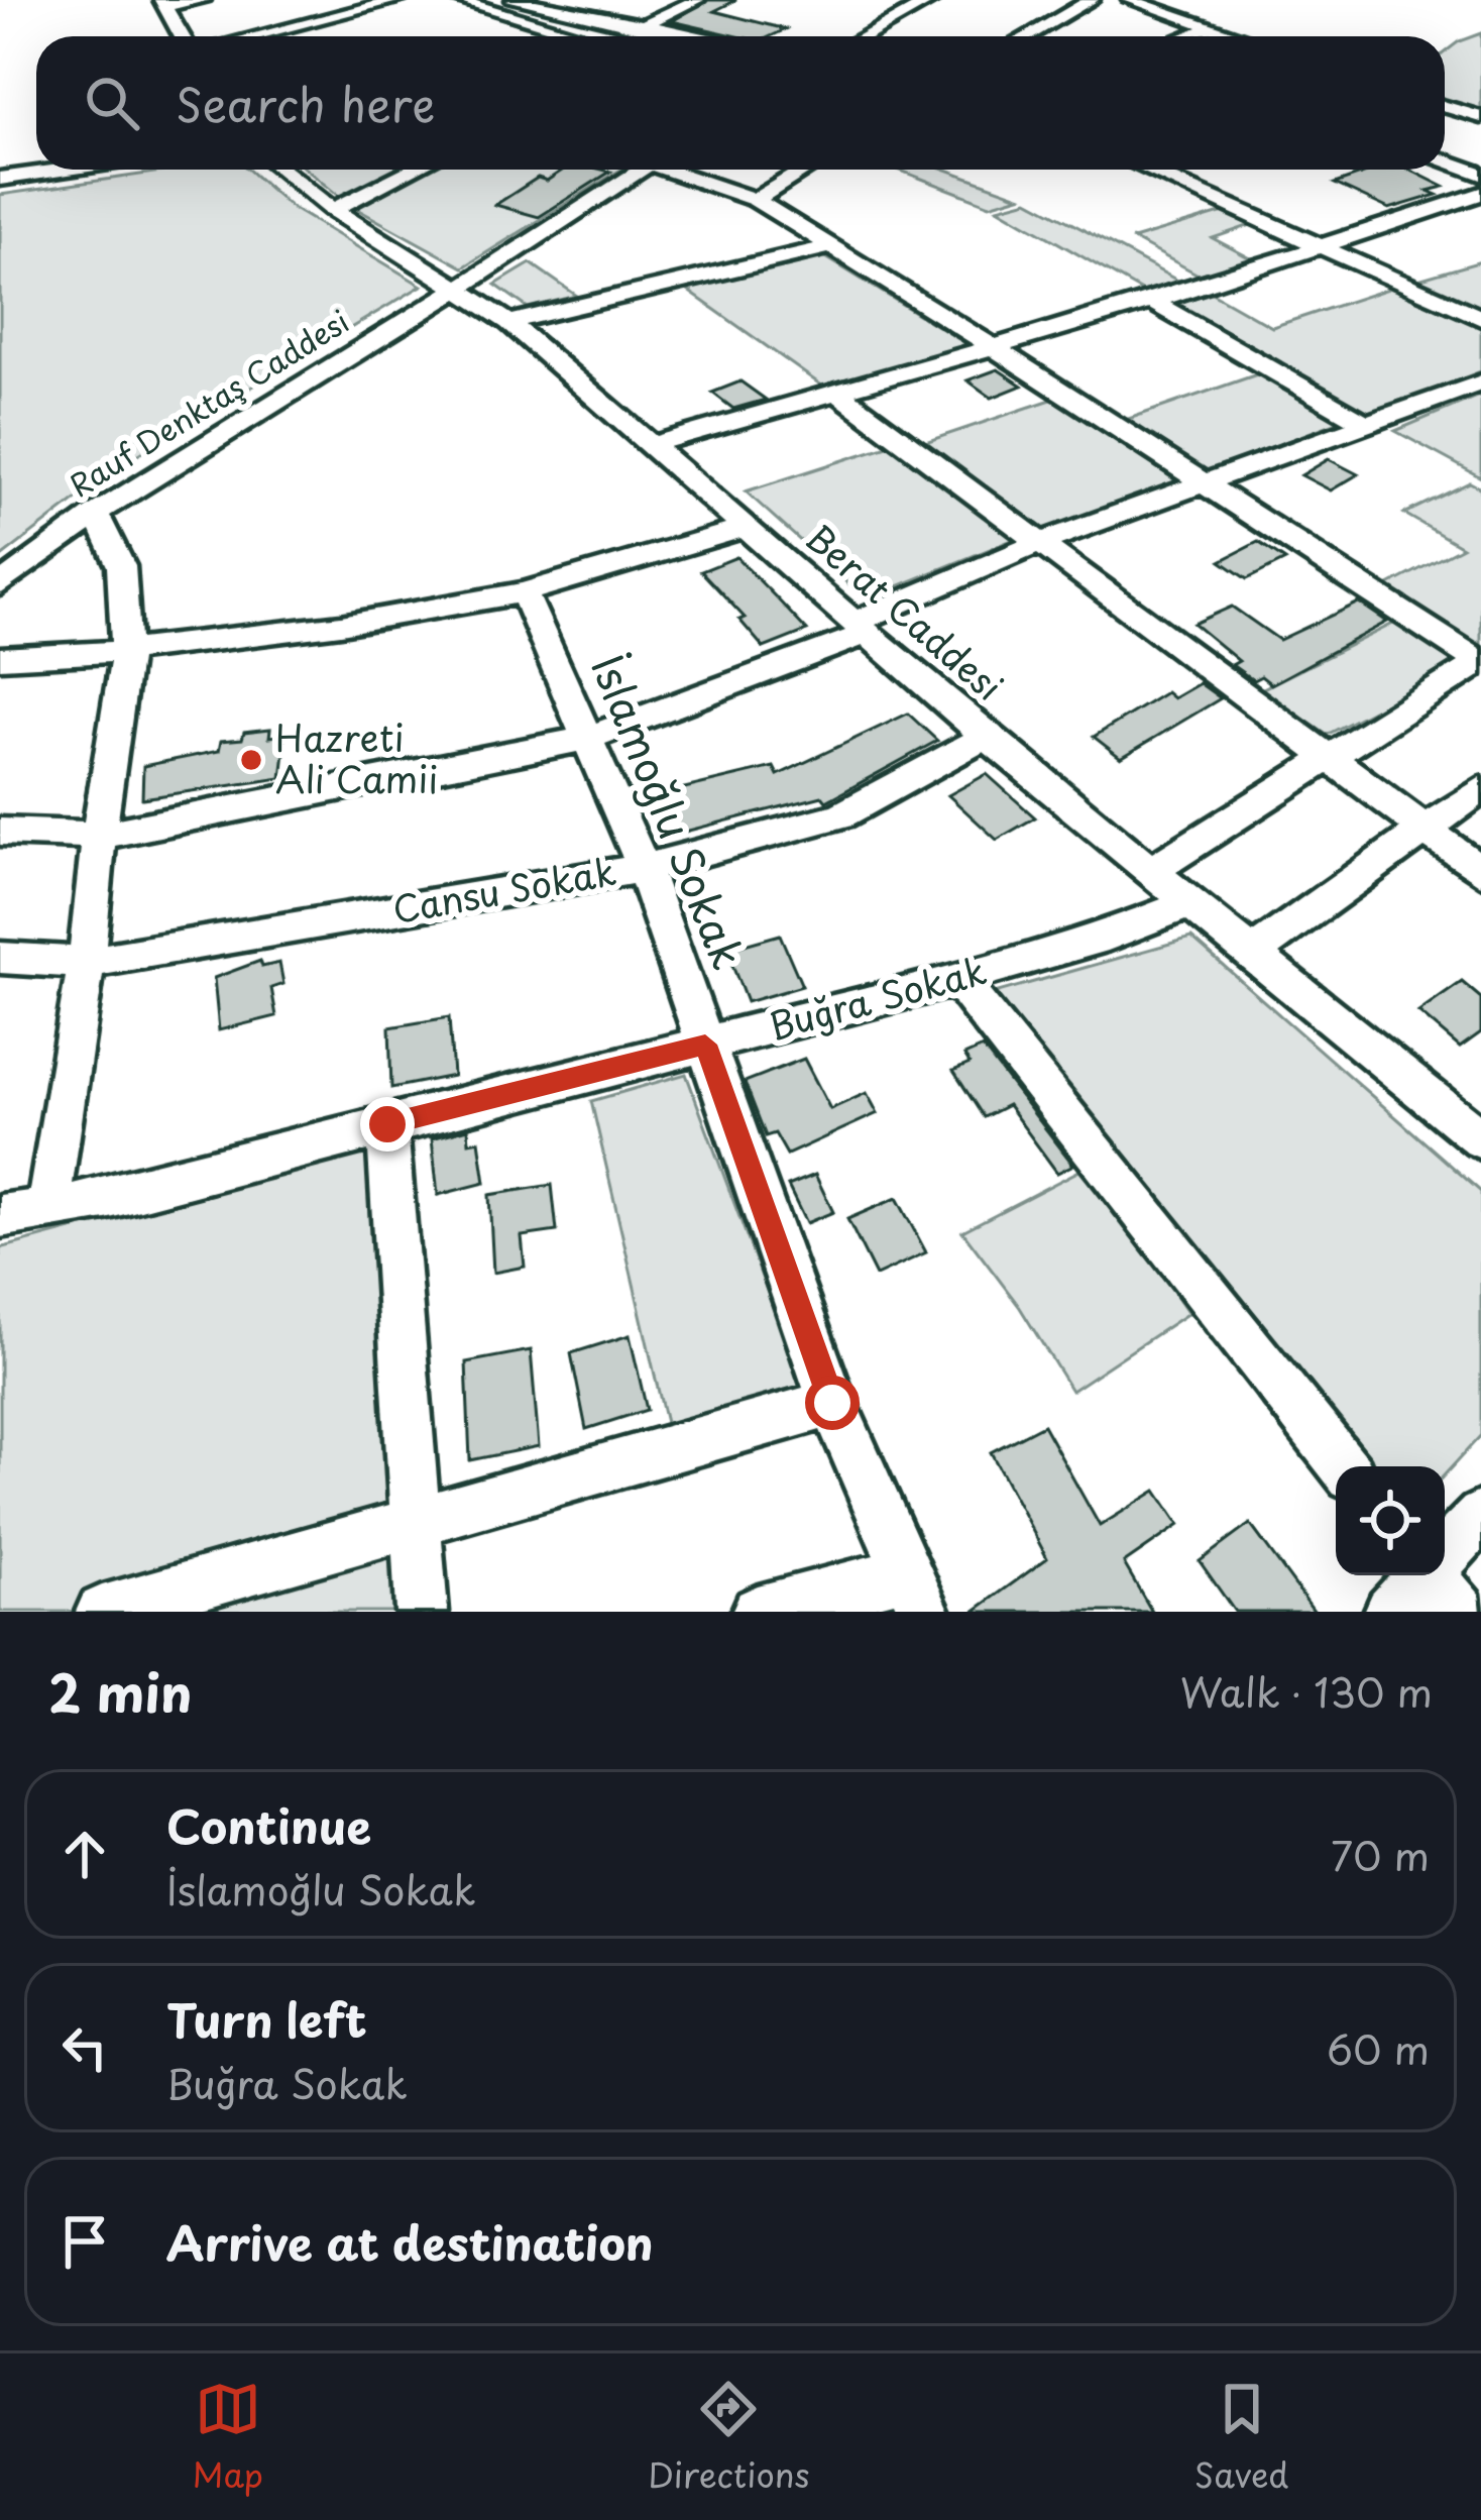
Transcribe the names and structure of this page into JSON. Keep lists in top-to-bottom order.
{
  "streets": {
    "street": [
      "Rauf Denktaş Caddesi",
      "Berat Caddesi",
      "İslamoğlu Sokak",
      "Cansu Sokak",
      "Buğra Sokak"
    ]
  },
  "crossings": [
    ["Rauf Denktaş Caddesi", "Berat Caddesi"],
    ["Berat Caddesi", "Cansu Sokak"],
    ["Berat Caddesi", "Buğra Sokak"],
    ["İslamoğlu Sokak", "Cansu Sokak"],
    ["İslamoğlu Sokak", "Buğra Sokak"]
  ],
  "places": ["Hazreti Ali Camii"],
  "page": {
    "search": "Search here",
    "heading": ["2 min", "Walk · 130 m"],
    "list": [
      ["Continue", "İslamoğlu Sokak", "70 m"],
      ["Turn left", "Buğra Sokak", "60 m"],
      "Arrive at destination"
    ],
    "nav": ["Map", "Directions", "Saved"]
  }
}
